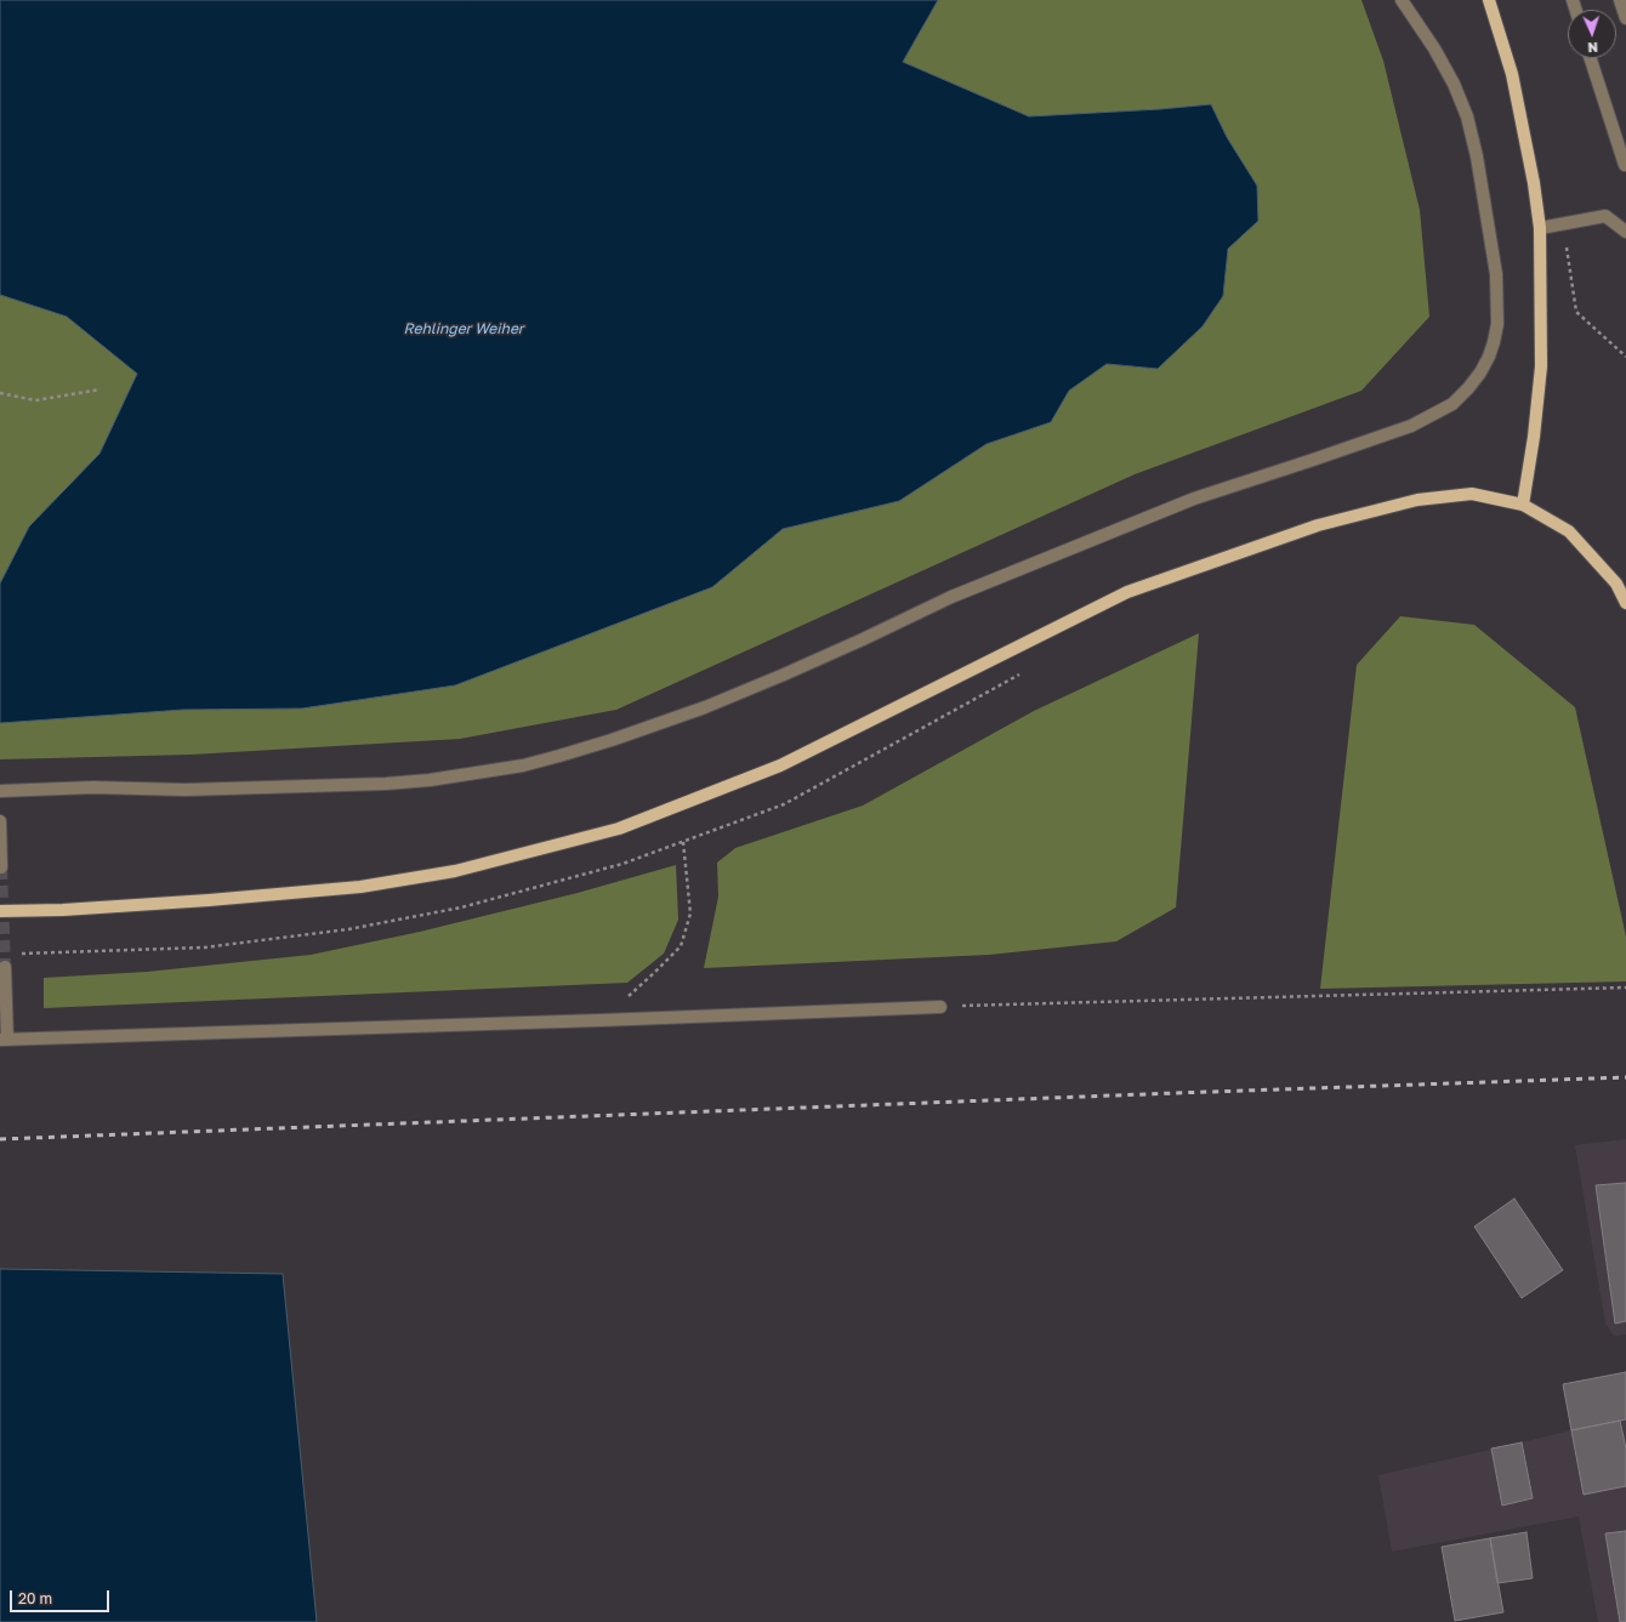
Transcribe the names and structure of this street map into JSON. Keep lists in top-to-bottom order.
{
  "water": ["Rehlinger Weiher"],
  "scale_bar": "20 m",
  "north": "bottom"
}
